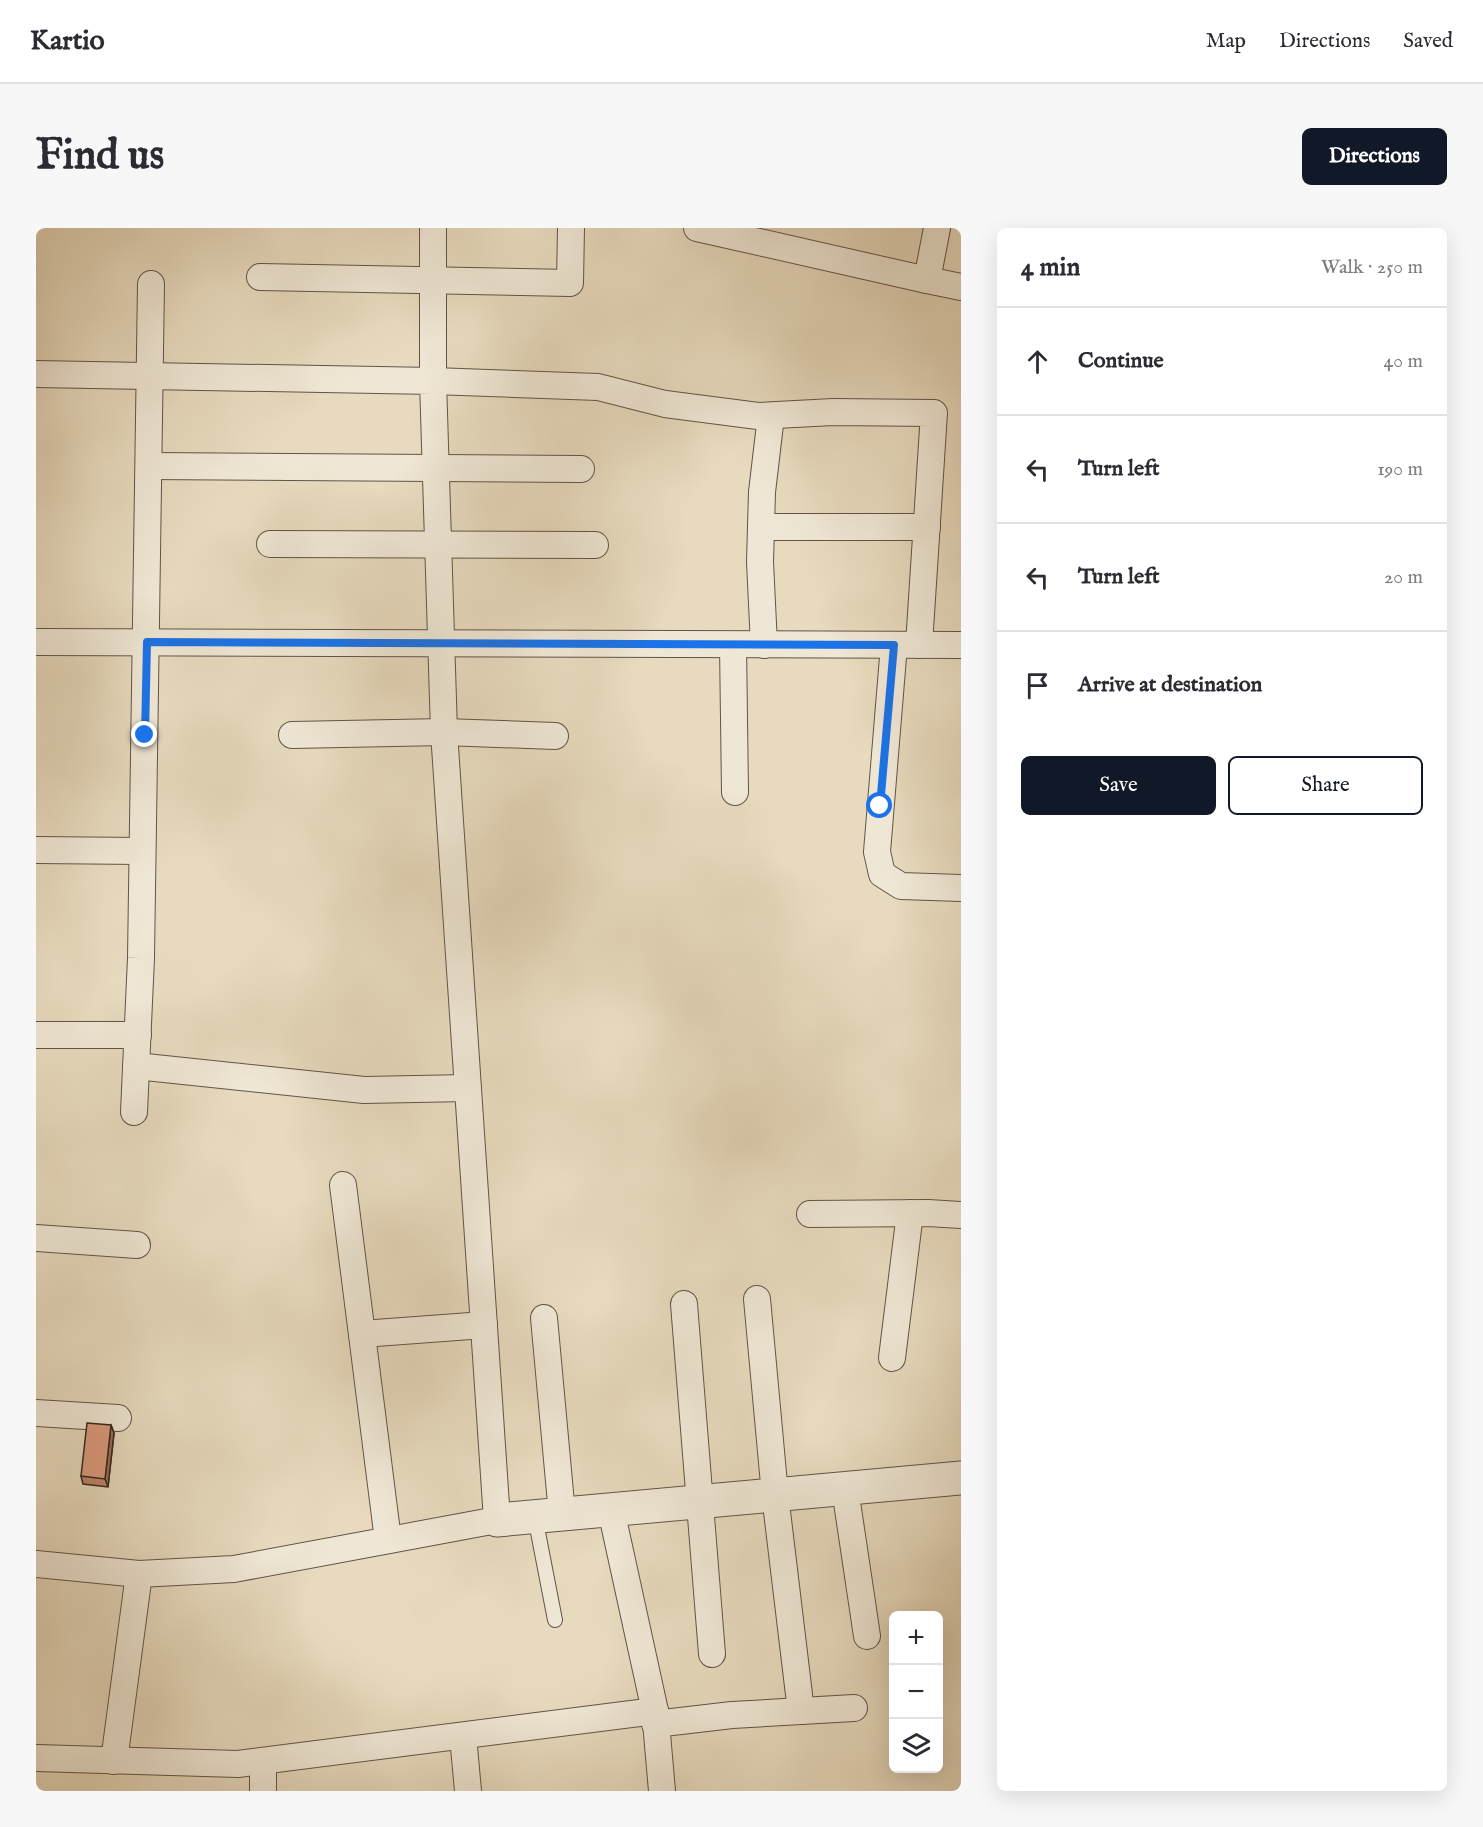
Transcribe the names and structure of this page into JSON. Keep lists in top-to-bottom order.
{
  "page": {
    "header": "Kartio",
    "nav": ["Map", "Directions", "Saved"],
    "buttons": [
      "Directions",
      ["Save", "Share"]
    ],
    "title": "Find us",
    "heading": ["4 min", "Walk · 250 m"],
    "list": [
      ["Continue", "40 m"],
      ["Turn left", "190 m"],
      ["Turn left", "20 m"],
      "Arrive at destination"
    ],
    "map_buttons": ["+", "−"]
  }
}
